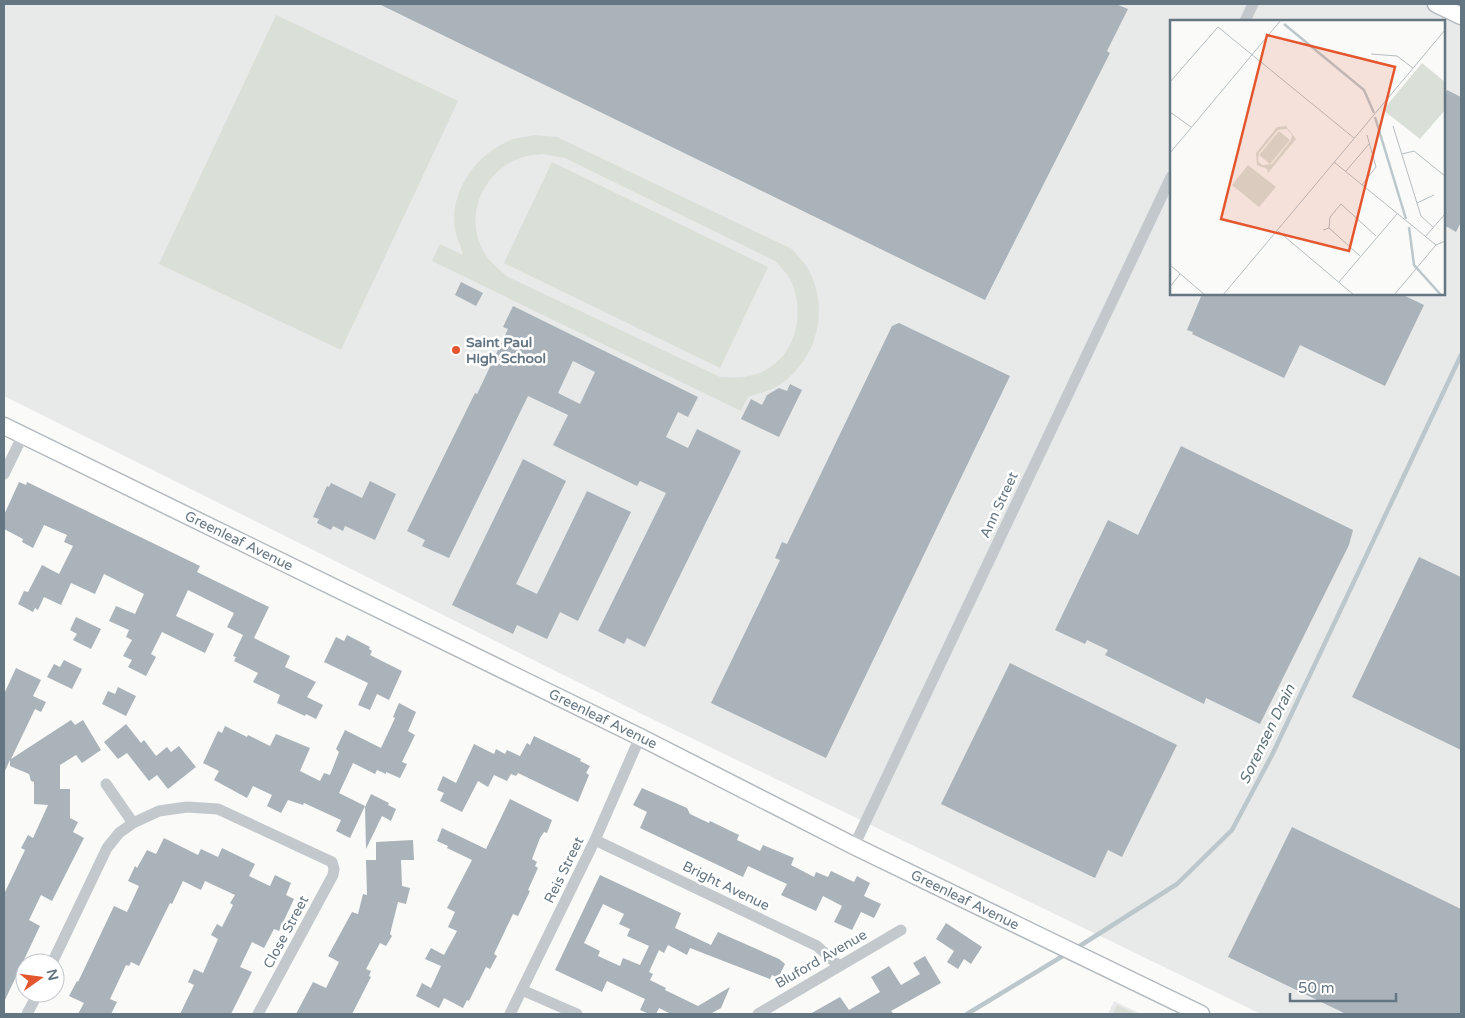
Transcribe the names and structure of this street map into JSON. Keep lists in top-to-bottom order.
{
  "streets": {
    "main road": ["Greenleaf Avenue"],
    "street": [
      "Ann Street",
      "Reis Street",
      "Bright Avenue",
      "Close Street",
      "Bluford Avenue"
    ]
  },
  "crossings": [
    ["Ann Street", "Greenleaf Avenue"],
    ["Greenleaf Avenue", "Reis Street"],
    ["Reis Street", "Bright Avenue"],
    ["Bright Avenue", "Bluford Avenue"]
  ],
  "water": ["Sorensen Drain"],
  "places": ["Saint Paul High School"],
  "scale_bar": "50 m",
  "north": "right"
}
